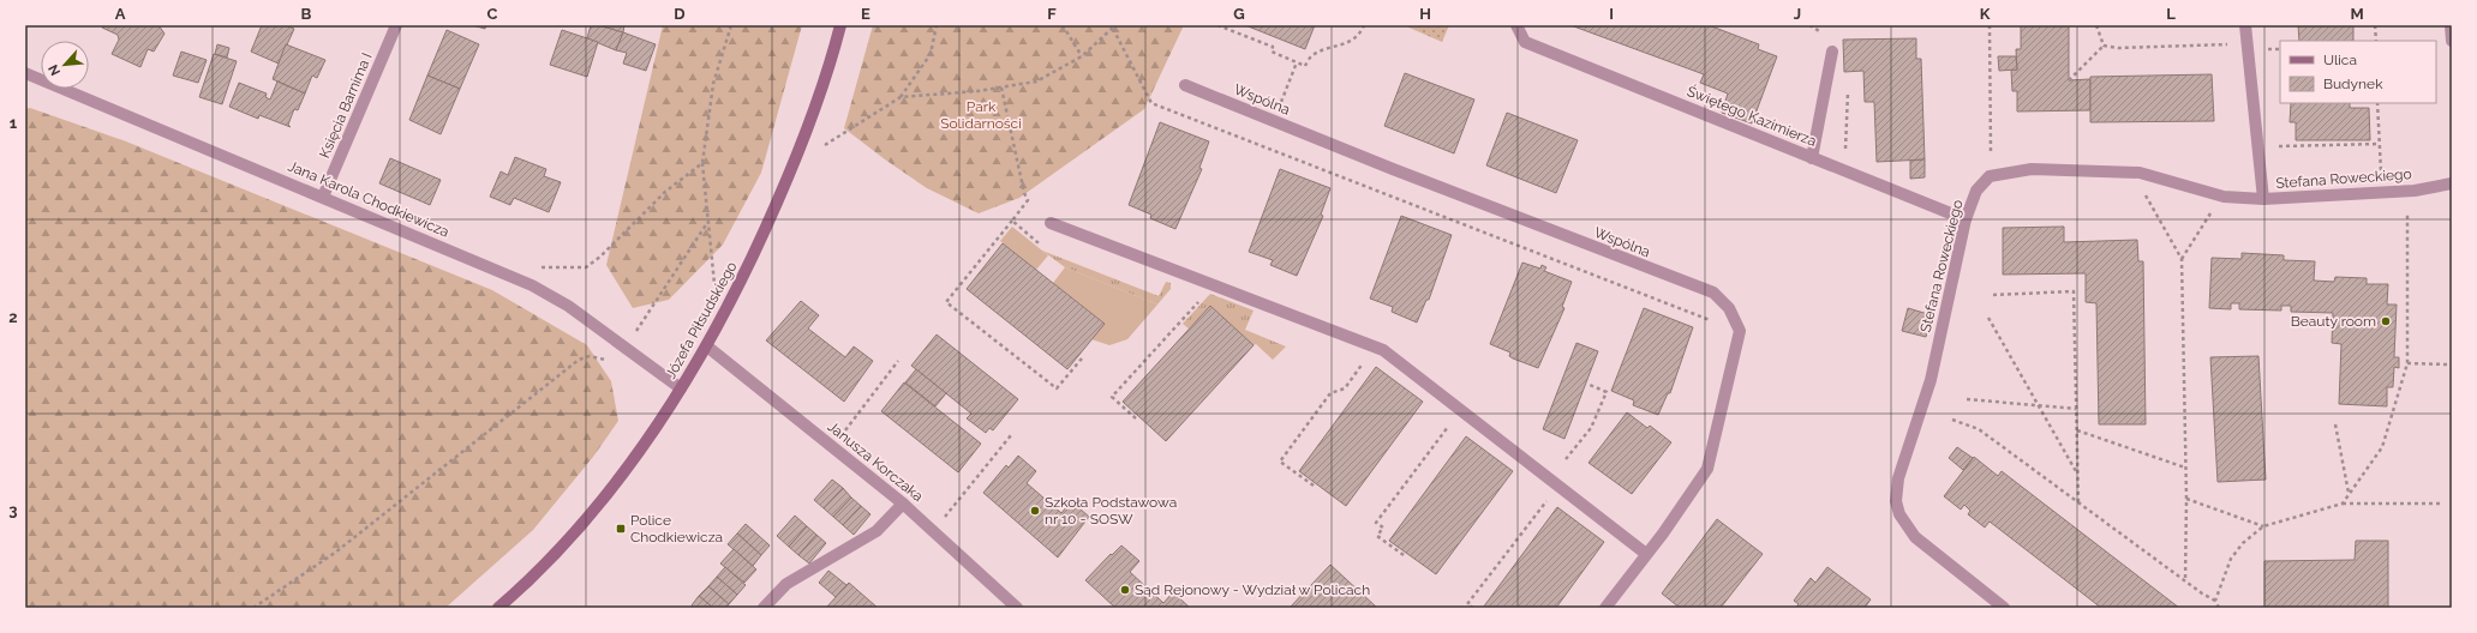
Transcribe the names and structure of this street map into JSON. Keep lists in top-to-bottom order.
{
  "streets": {
    "street": [
      "Wspólna",
      "Księcia Barnima I",
      "Świętego Kazimierza",
      "Stefana Roweckiego",
      "Jana Karola Chodkiewicza",
      "Józefa Piłsudskiego",
      "Janusza Korczaka"
    ]
  },
  "crossings": [
    ["Księcia Barnima I", "Jana Karola Chodkiewicza"],
    ["Świętego Kazimierza", "Stefana Roweckiego"],
    ["Jana Karola Chodkiewicza", "Józefa Piłsudskiego"],
    ["Józefa Piłsudskiego", "Janusza Korczaka"]
  ],
  "parks": ["Park Solidarności"],
  "places": {
    "other": ["Beauty room", "Szkoła Podstawowa nr 10 - SOSW", "Sąd Rejonowy - Wydział w Policach"],
    "transit": ["Police Chodkiewicza"]
  },
  "legend": ["Ulica", "Budynek"],
  "north": "bottom left",
  "grid": {
    "columns": [
      "A",
      "B",
      "C",
      "D",
      "E",
      "F",
      "G",
      "H",
      "I",
      "J",
      "K",
      "L",
      "M"
    ],
    "rows": ["1", "2", "3"]
  }
}
